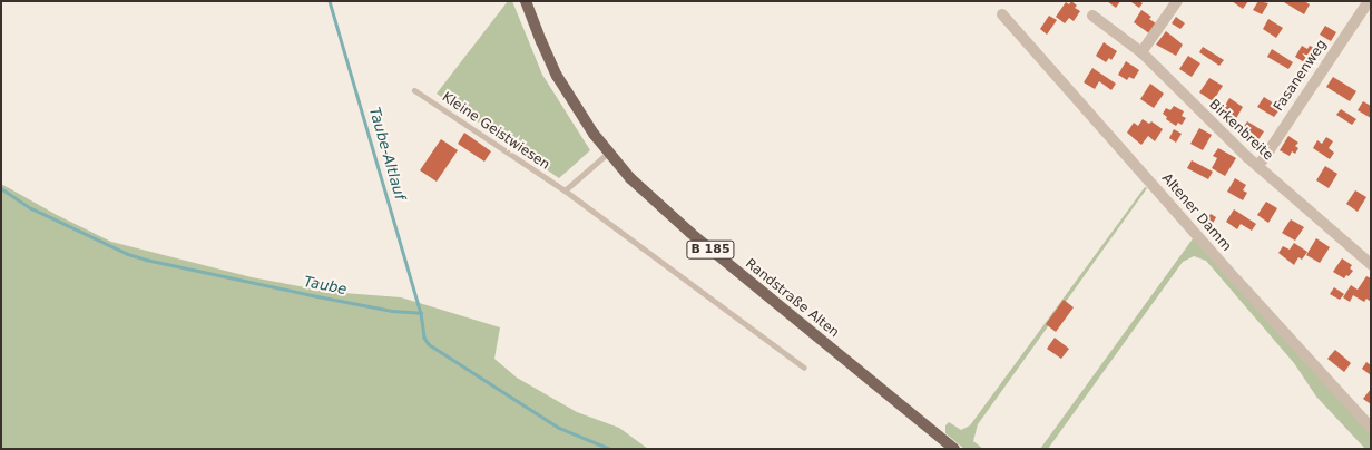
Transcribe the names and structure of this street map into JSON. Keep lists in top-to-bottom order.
{
  "streets": {
    "main road": ["B 185", "Randstraße Alten"],
    "street": ["Fasanenweg", "Birkenbreite", "Altener Damm"],
    "lane": ["Kleine Geistwiesen"]
  },
  "crossings": [
    ["Fasanenweg", "Birkenbreite"]
  ],
  "water": ["Taube-Altlauf", "Taube"]
}
